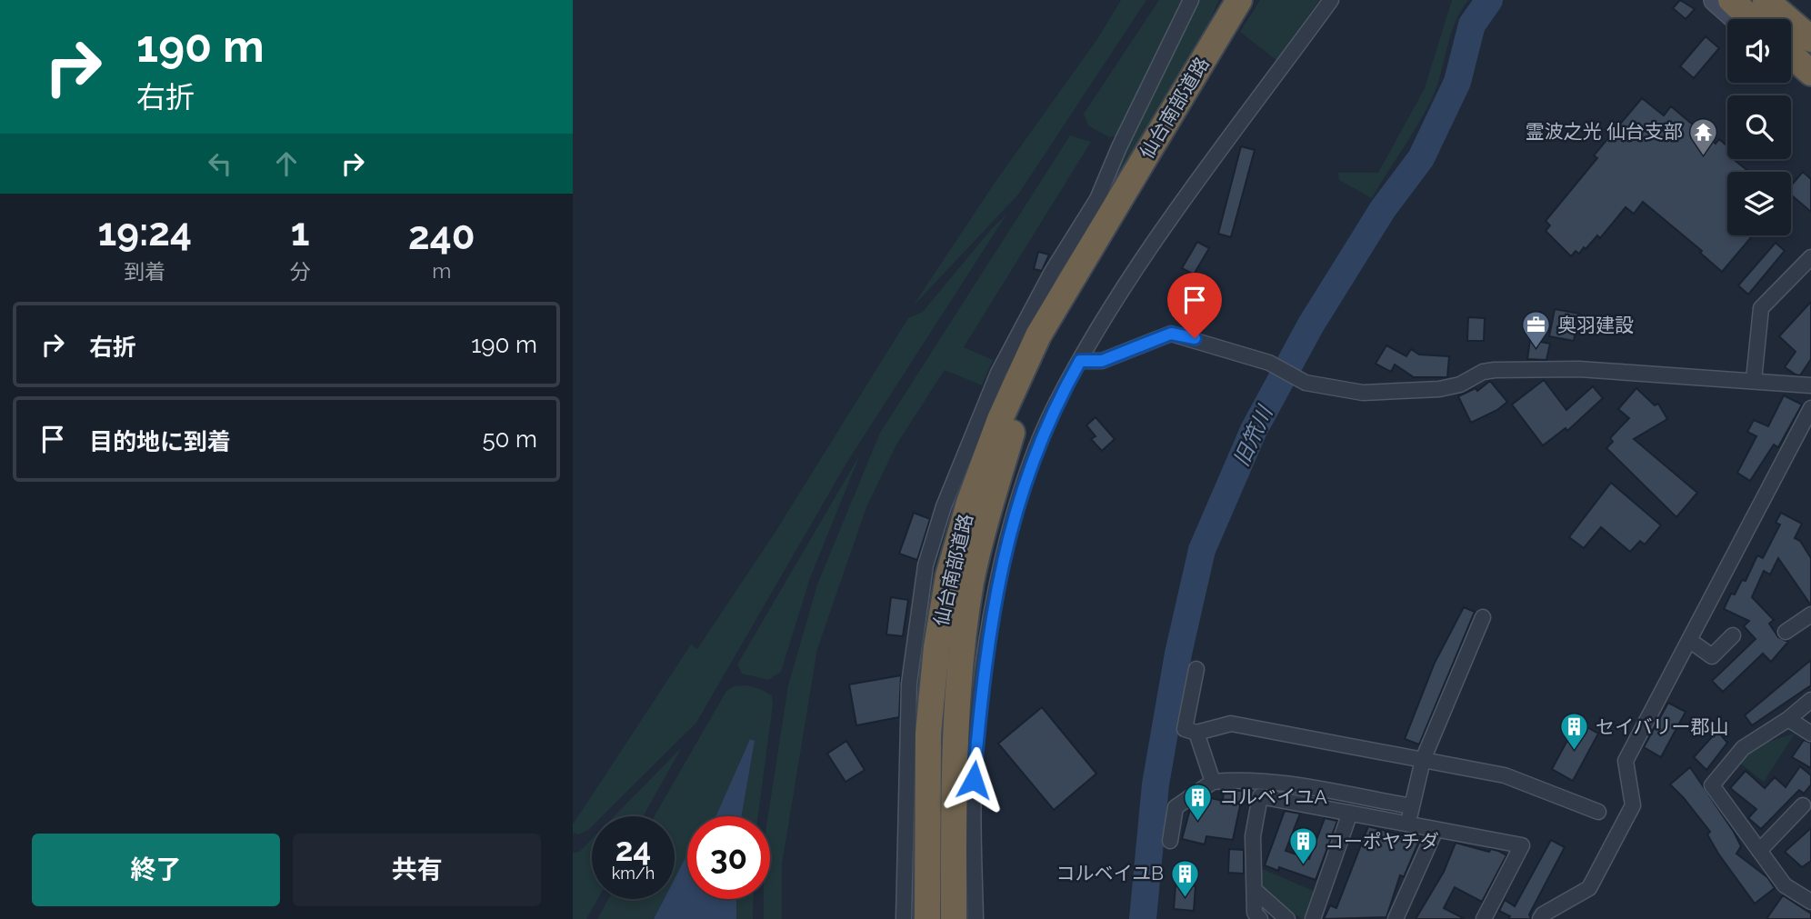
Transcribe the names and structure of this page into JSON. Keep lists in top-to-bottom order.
{
  "streets": {
    "highway": ["仙台南部道路"]
  },
  "water": ["旧笊川"],
  "places": {
    "temple": ["霊波之光 仙台支部"],
    "office": ["奥羽建設"],
    "building": [
      "セイバリー郡山",
      "コルベイユA",
      "コーポヤチダ",
      "コルベイユB"
    ]
  },
  "page": {
    "turn": ["190 m", "右折"],
    "eta": [
      "19:24",
      "到着",
      "1",
      "分",
      "240",
      "m"
    ],
    "list": [
      {
        "name": "右折",
        "value": "190 m"
      },
      {
        "name": "目的地に到着",
        "value": "50 m"
      }
    ],
    "speed": "24 km/h",
    "limit": "30",
    "buttons": ["終了", "共有"]
  }
}
